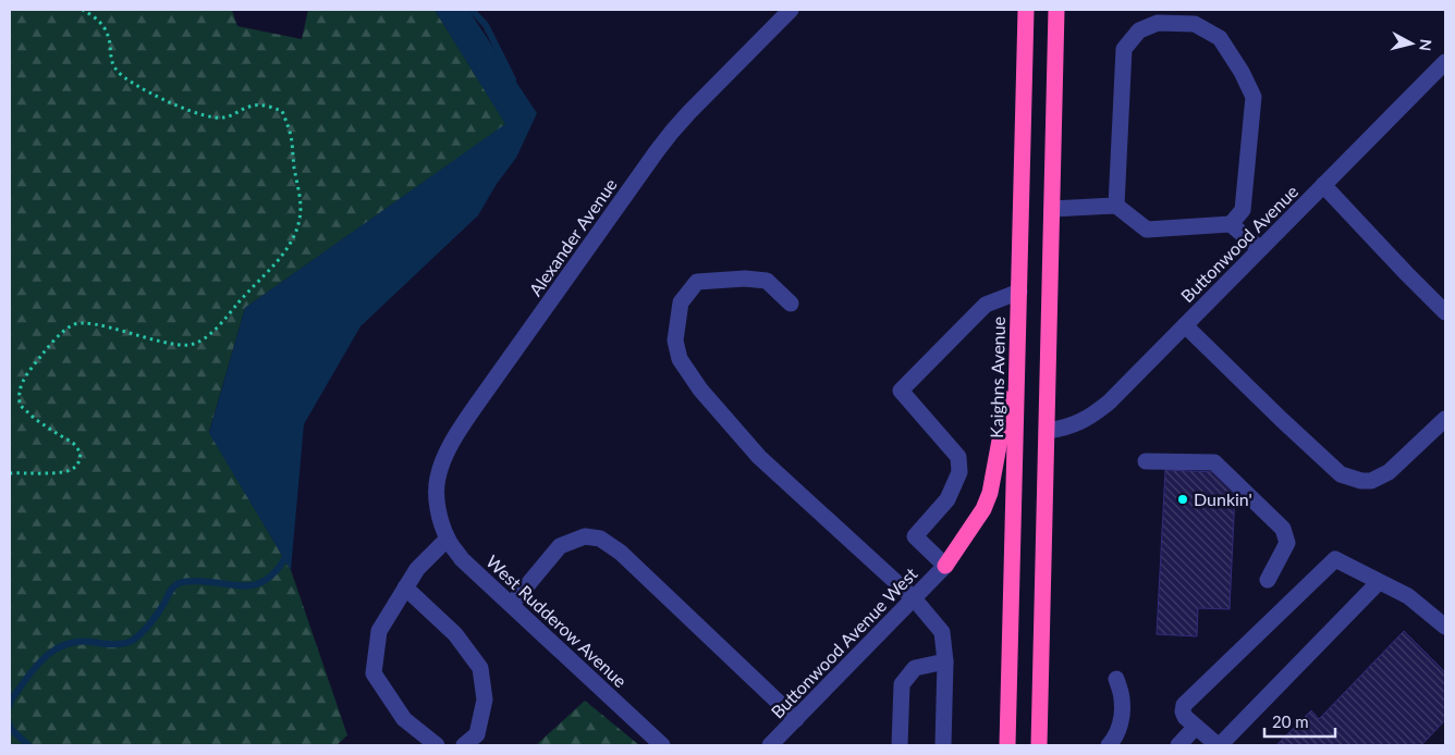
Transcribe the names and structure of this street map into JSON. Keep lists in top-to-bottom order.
{
  "streets": {
    "highway": ["Kaighns Avenue"],
    "street": [
      "Alexander Avenue",
      "Buttonwood Avenue",
      "West Rudderow Avenue",
      "Buttonwood Avenue West"
    ]
  },
  "crossings": [
    ["Alexander Avenue", "West Rudderow Avenue"]
  ],
  "places": ["Dunkin'"],
  "scale_bar": "20 m",
  "north": "right"
}
